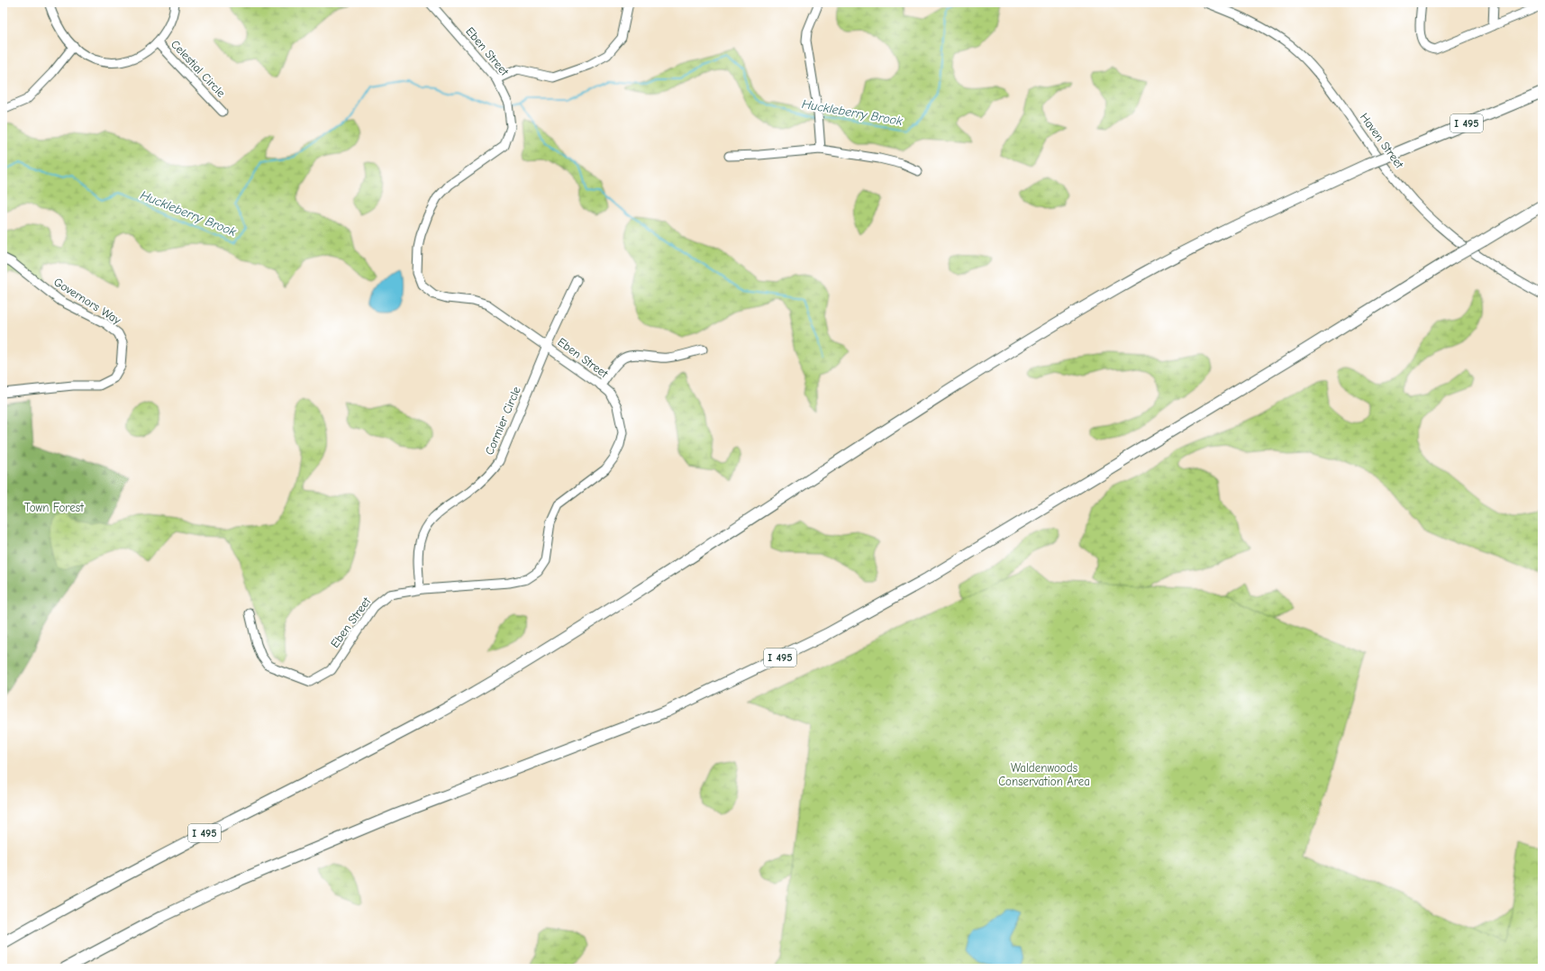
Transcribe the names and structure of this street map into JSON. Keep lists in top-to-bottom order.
{
  "streets": {
    "highway": ["I 495"],
    "street": [
      "Eben Street",
      "Celestial Circle",
      "Haven Street",
      "Governors Way",
      "Cormier Circle"
    ]
  },
  "crossings": [
    ["Eben Street", "Cormier Circle"]
  ],
  "water": ["Huckleberry Brook"],
  "parks": ["Town Forest", "Waldenwoods Conservation Area"]
}
